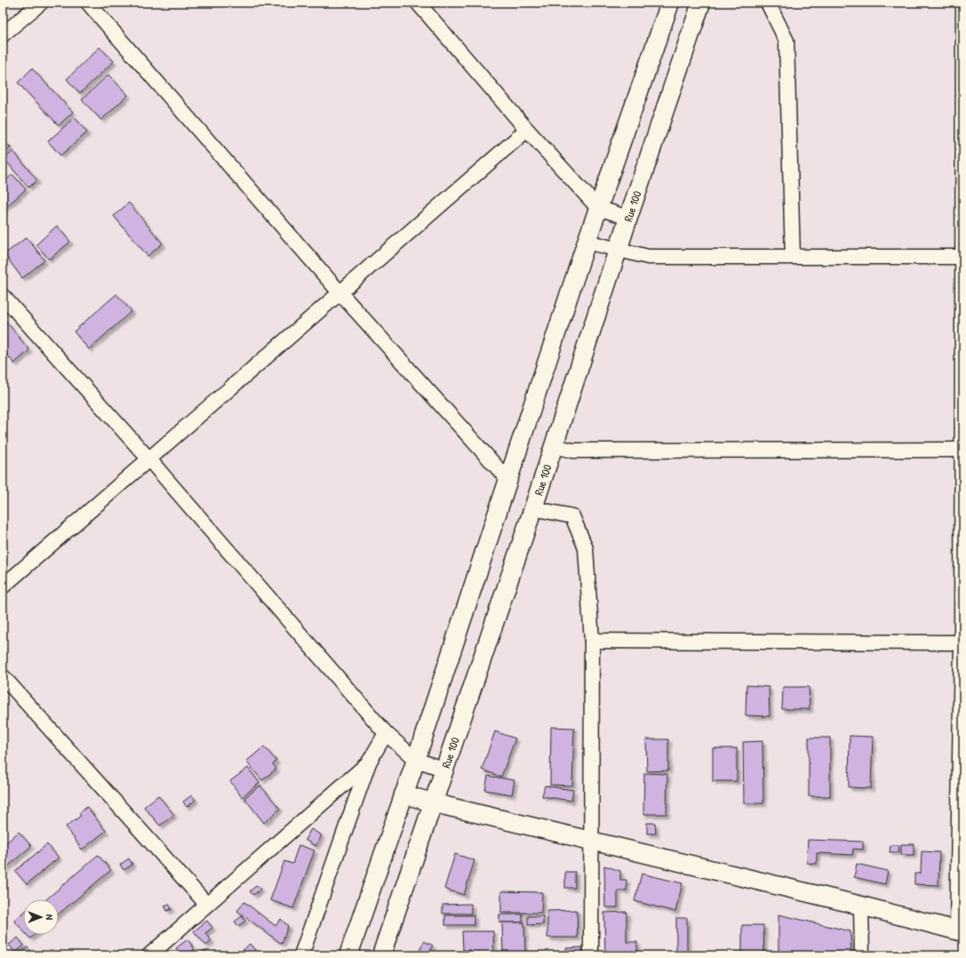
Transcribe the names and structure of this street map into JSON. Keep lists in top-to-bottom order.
{
  "streets": {
    "street": ["Rue 100"]
  },
  "north": "right"
}
